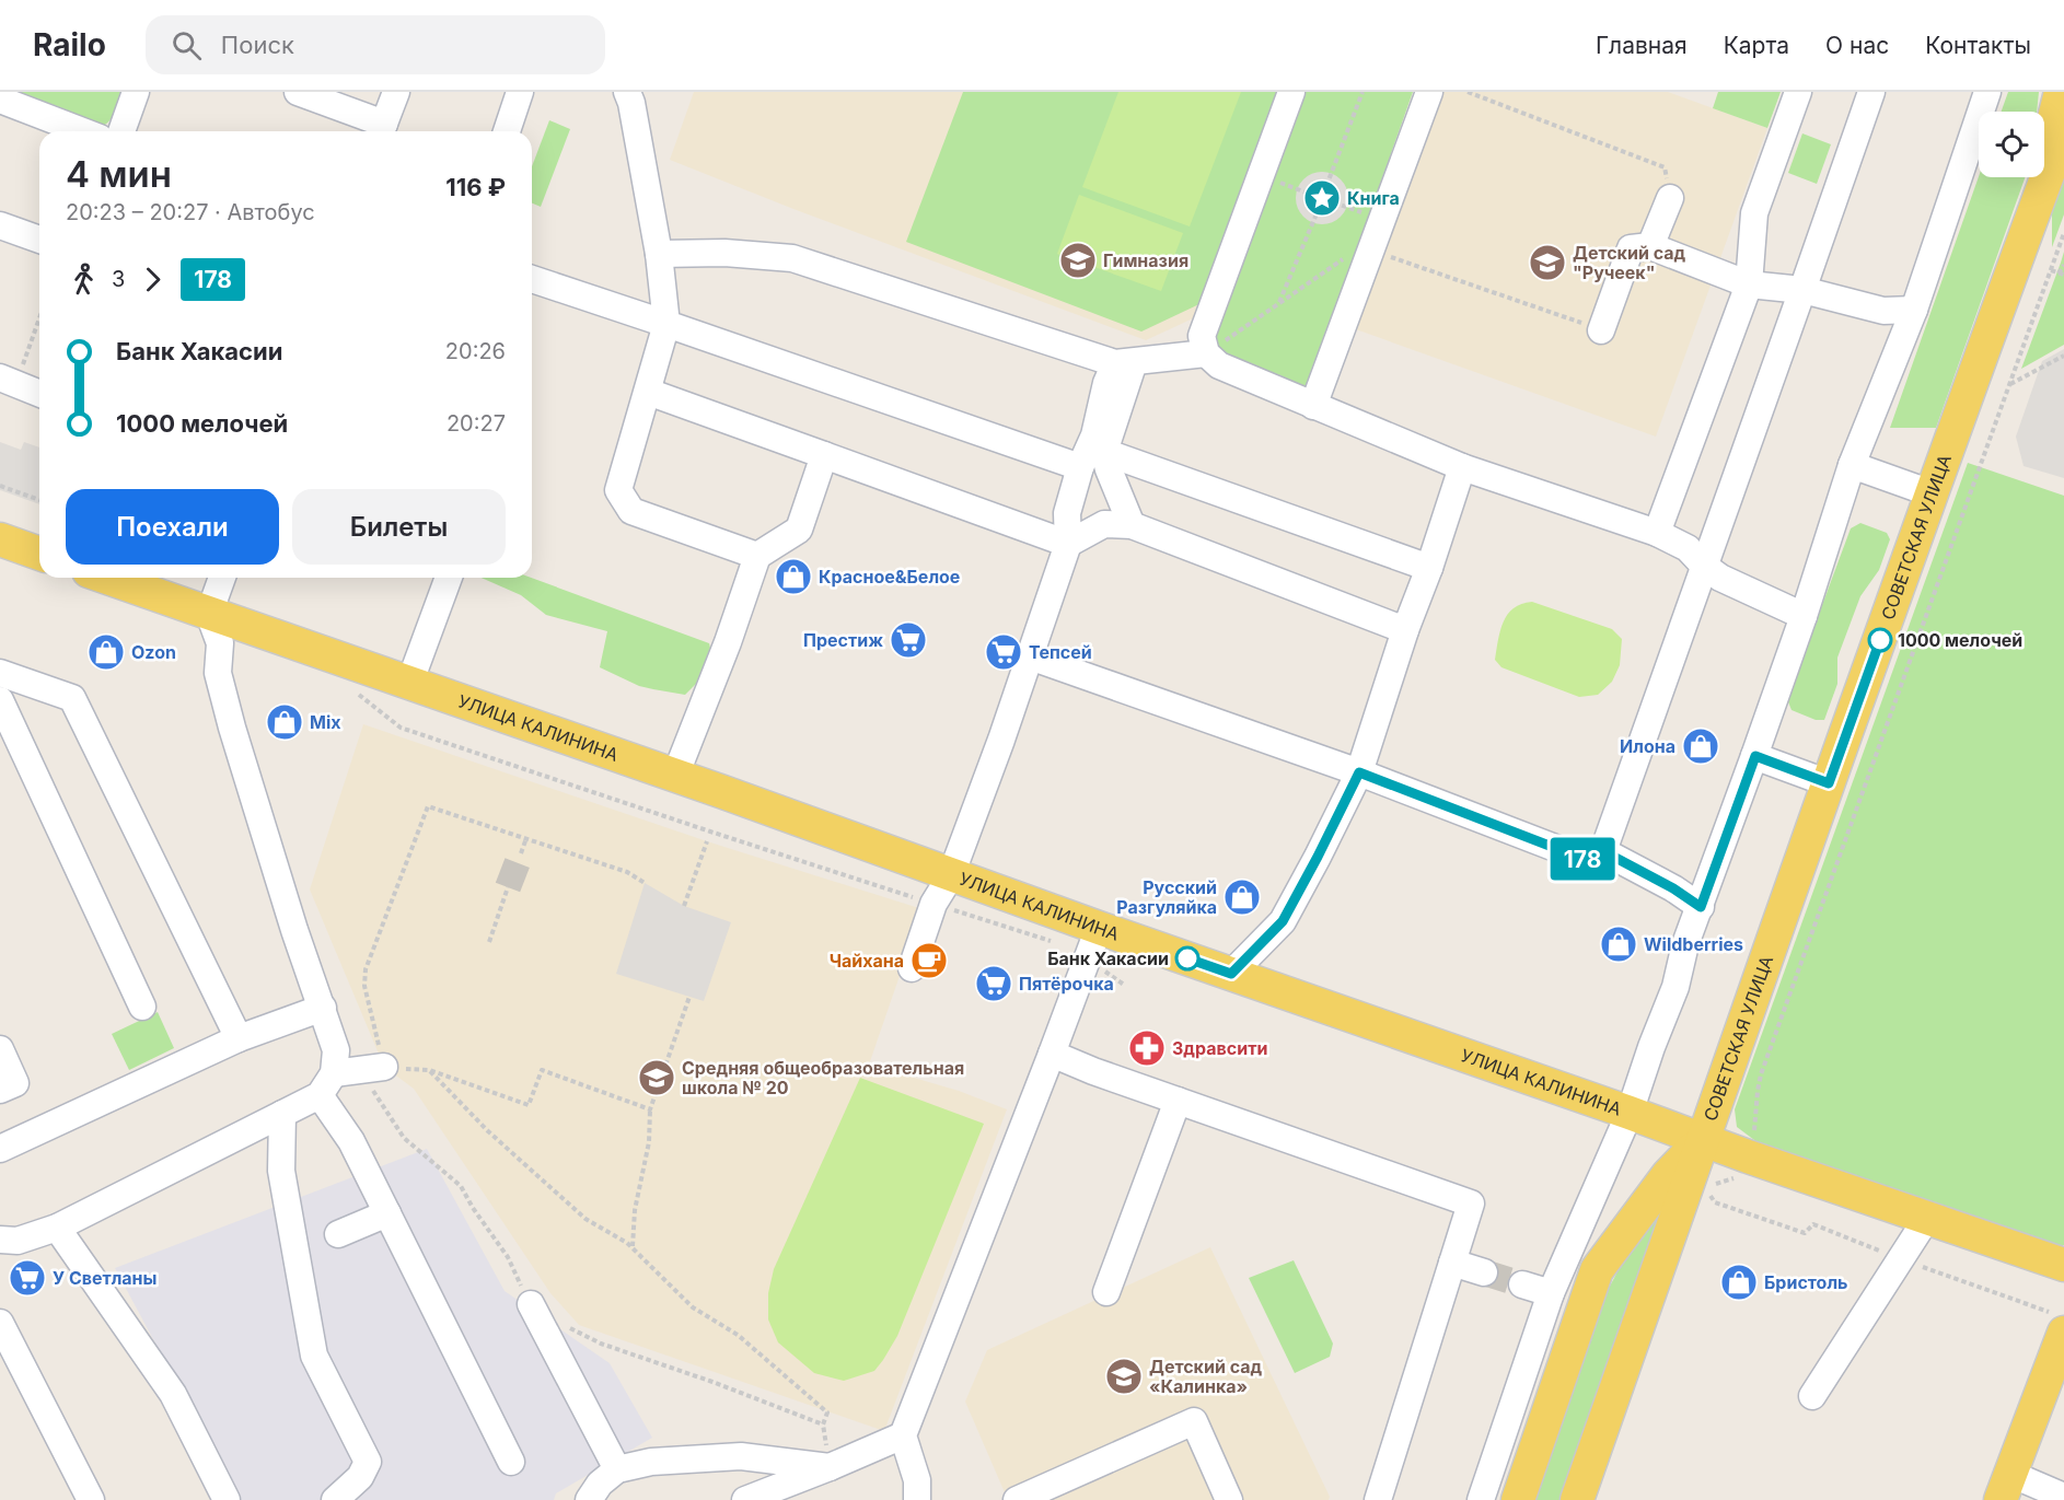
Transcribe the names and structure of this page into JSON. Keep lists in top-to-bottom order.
{
  "streets": {
    "main road": ["СОВЕТСКАЯ УЛИЦА", "УЛИЦА КАЛИНИНА"]
  },
  "crossings": [
    ["СОВЕТСКАЯ УЛИЦА", "УЛИЦА КАЛИНИНА"]
  ],
  "places": {
    "place": ["Книга"],
    "school or university": [
      "Гимназия",
      "Детский сад \"Ручеек\"",
      "Средняя общеобразовательная школа № 20",
      "Детский сад «Калинка»"
    ],
    "shop": [
      "Красное&Белое",
      "Ozon",
      "Mix",
      "Илона",
      "Русский Разгуляйка",
      "Wildberries",
      "Бристоль"
    ],
    "supermarket": [
      "Престиж",
      "Тепсей",
      "Пятёрочка",
      "У Светланы"
    ],
    "other": ["1000 мелочей", "Банк Хакасии"],
    "cafe": ["Чайхана"],
    "pharmacy": ["Здравсити"]
  },
  "lines": ["bus line 178"],
  "page": {
    "header": "Railo",
    "search": "Поиск",
    "nav": [
      "Главная",
      "Карта",
      "О нас",
      "Контакты"
    ],
    "on_map": "178",
    "heading": ["4 мин", "20:23 – 20:27 · Автобус", "116 ₽"],
    "legs": ["3", "178"],
    "list": [
      {
        "name": "Банк Хакасии",
        "value": "20:26"
      },
      {
        "name": "1000 мелочей",
        "value": "20:27"
      }
    ],
    "buttons": ["Поехали", "Билеты"]
  }
}
